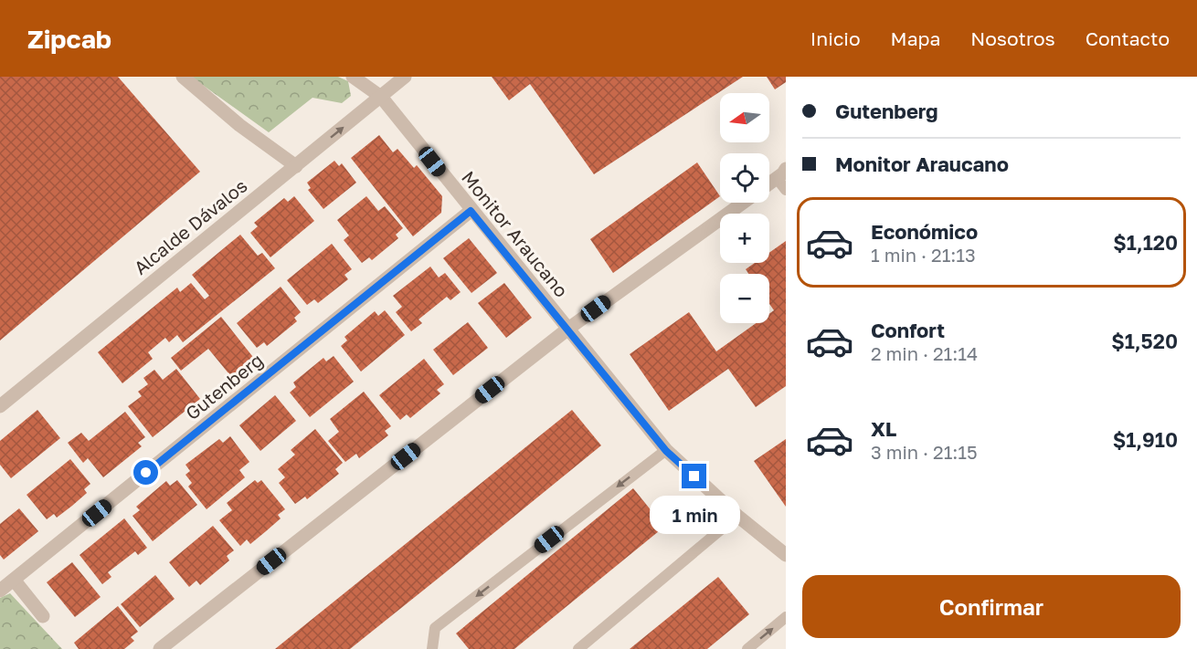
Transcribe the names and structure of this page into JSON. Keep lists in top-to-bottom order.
{
  "streets": {
    "street": ["Alcalde Dávalos", "Monitor Araucano", "Gutenberg"]
  },
  "crossings": [
    ["Alcalde Dávalos", "Monitor Araucano"],
    ["Monitor Araucano", "Gutenberg"]
  ],
  "north": "left",
  "page": {
    "header": "Zipcab",
    "nav": [
      "Inicio",
      "Mapa",
      "Nosotros",
      "Contacto"
    ],
    "banner": ["Gutenberg", "Monitor Araucano"],
    "map_buttons": ["+", "−"],
    "list": [
      {
        "name": "Económico",
        "note": "1 min · 21:13",
        "value": "$1,120"
      },
      {
        "name": "Confort",
        "note": "2 min · 21:14",
        "value": "$1,520"
      },
      {
        "name": "XL",
        "note": "3 min · 21:15",
        "value": "$1,910"
      }
    ],
    "bubble": "1 min",
    "buttons": "Confirmar"
  }
}
